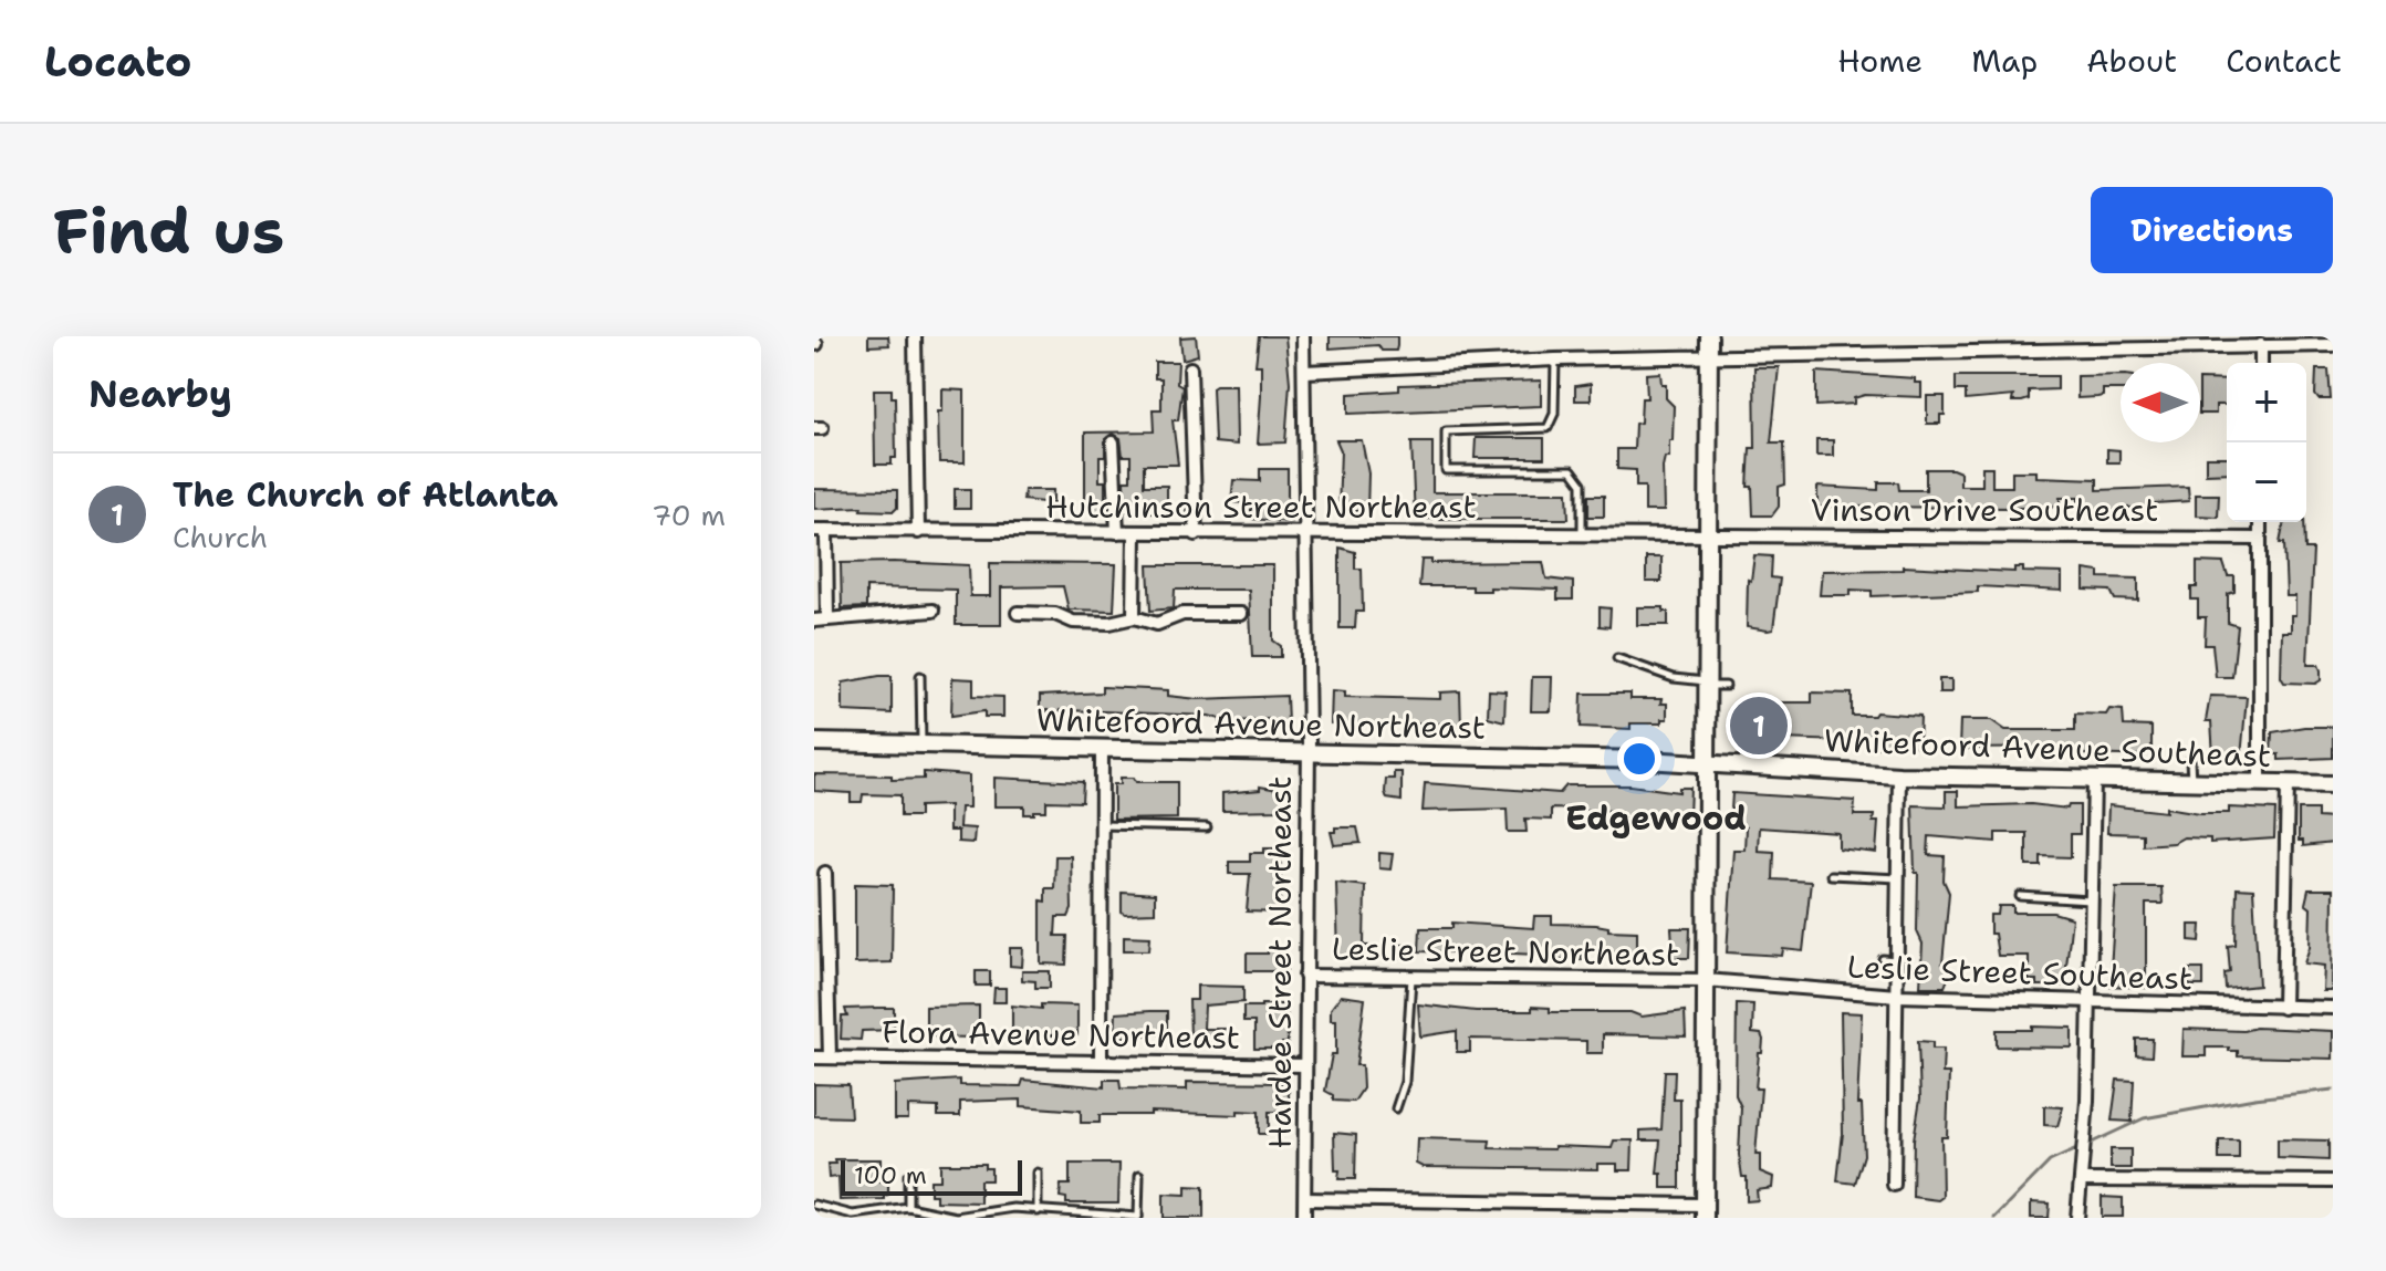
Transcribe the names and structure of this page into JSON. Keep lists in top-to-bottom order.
{
  "streets": {
    "street": [
      "Hutchinson Street Northeast",
      "Vinson Drive Southeast",
      "Whitefoord Avenue Northeast",
      "Whitefoord Avenue Southeast",
      "Leslie Street Northeast",
      "Hardee Street Northeast",
      "Leslie Street Southeast",
      "Flora Avenue Northeast"
    ]
  },
  "crossings": [
    ["Hutchinson Street Northeast", "Vinson Drive Southeast"],
    ["Hutchinson Street Northeast", "Hardee Street Northeast"],
    ["Whitefoord Avenue Northeast", "Whitefoord Avenue Southeast"],
    ["Whitefoord Avenue Northeast", "Hardee Street Northeast"],
    ["Leslie Street Northeast", "Hardee Street Northeast"],
    ["Leslie Street Northeast", "Leslie Street Southeast"],
    ["Hardee Street Northeast", "Flora Avenue Northeast"]
  ],
  "districts": ["Edgewood"],
  "scale_bar": "100 m",
  "north": "left",
  "page": {
    "header": "Locato",
    "nav": [
      "Home",
      "Map",
      "About",
      "Contact"
    ],
    "buttons": "Directions",
    "title": "Find us",
    "heading": "Nearby",
    "map_buttons": ["+", "−"],
    "list": [
      {
        "mark": "1",
        "name": "The Church of Atlanta",
        "note": "Church",
        "value": "70 m"
      }
    ],
    "pins": "1",
    "scale": "100 m"
  }
}
